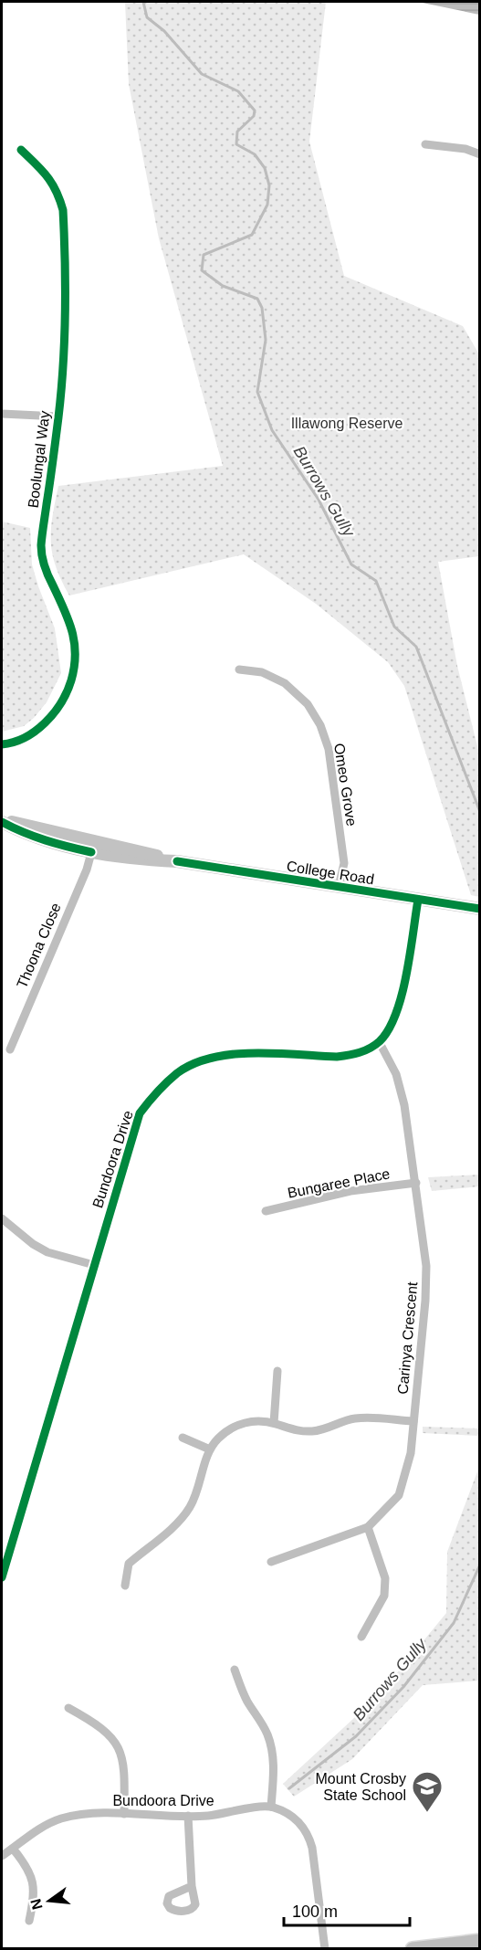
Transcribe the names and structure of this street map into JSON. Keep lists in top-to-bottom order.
{
  "streets": {
    "main road": ["College Road"],
    "street": [
      "Boolungal Way",
      "Omeo Grove",
      "Thoona Close",
      "Bundoora Drive",
      "Bungaree Place",
      "Carinya Crescent"
    ]
  },
  "crossings": [
    ["Omeo Grove", "College Road"],
    ["College Road", "Thoona Close"],
    ["College Road", "Bundoora Drive"],
    ["Bundoora Drive", "Carinya Crescent"],
    ["Bungaree Place", "Carinya Crescent"]
  ],
  "water": ["Burrows Gully"],
  "parks": ["Illawong Reserve"],
  "places": {
    "school or university": ["Mount Crosby State School"]
  },
  "scale_bar": "100 m",
  "north": "left"
}
